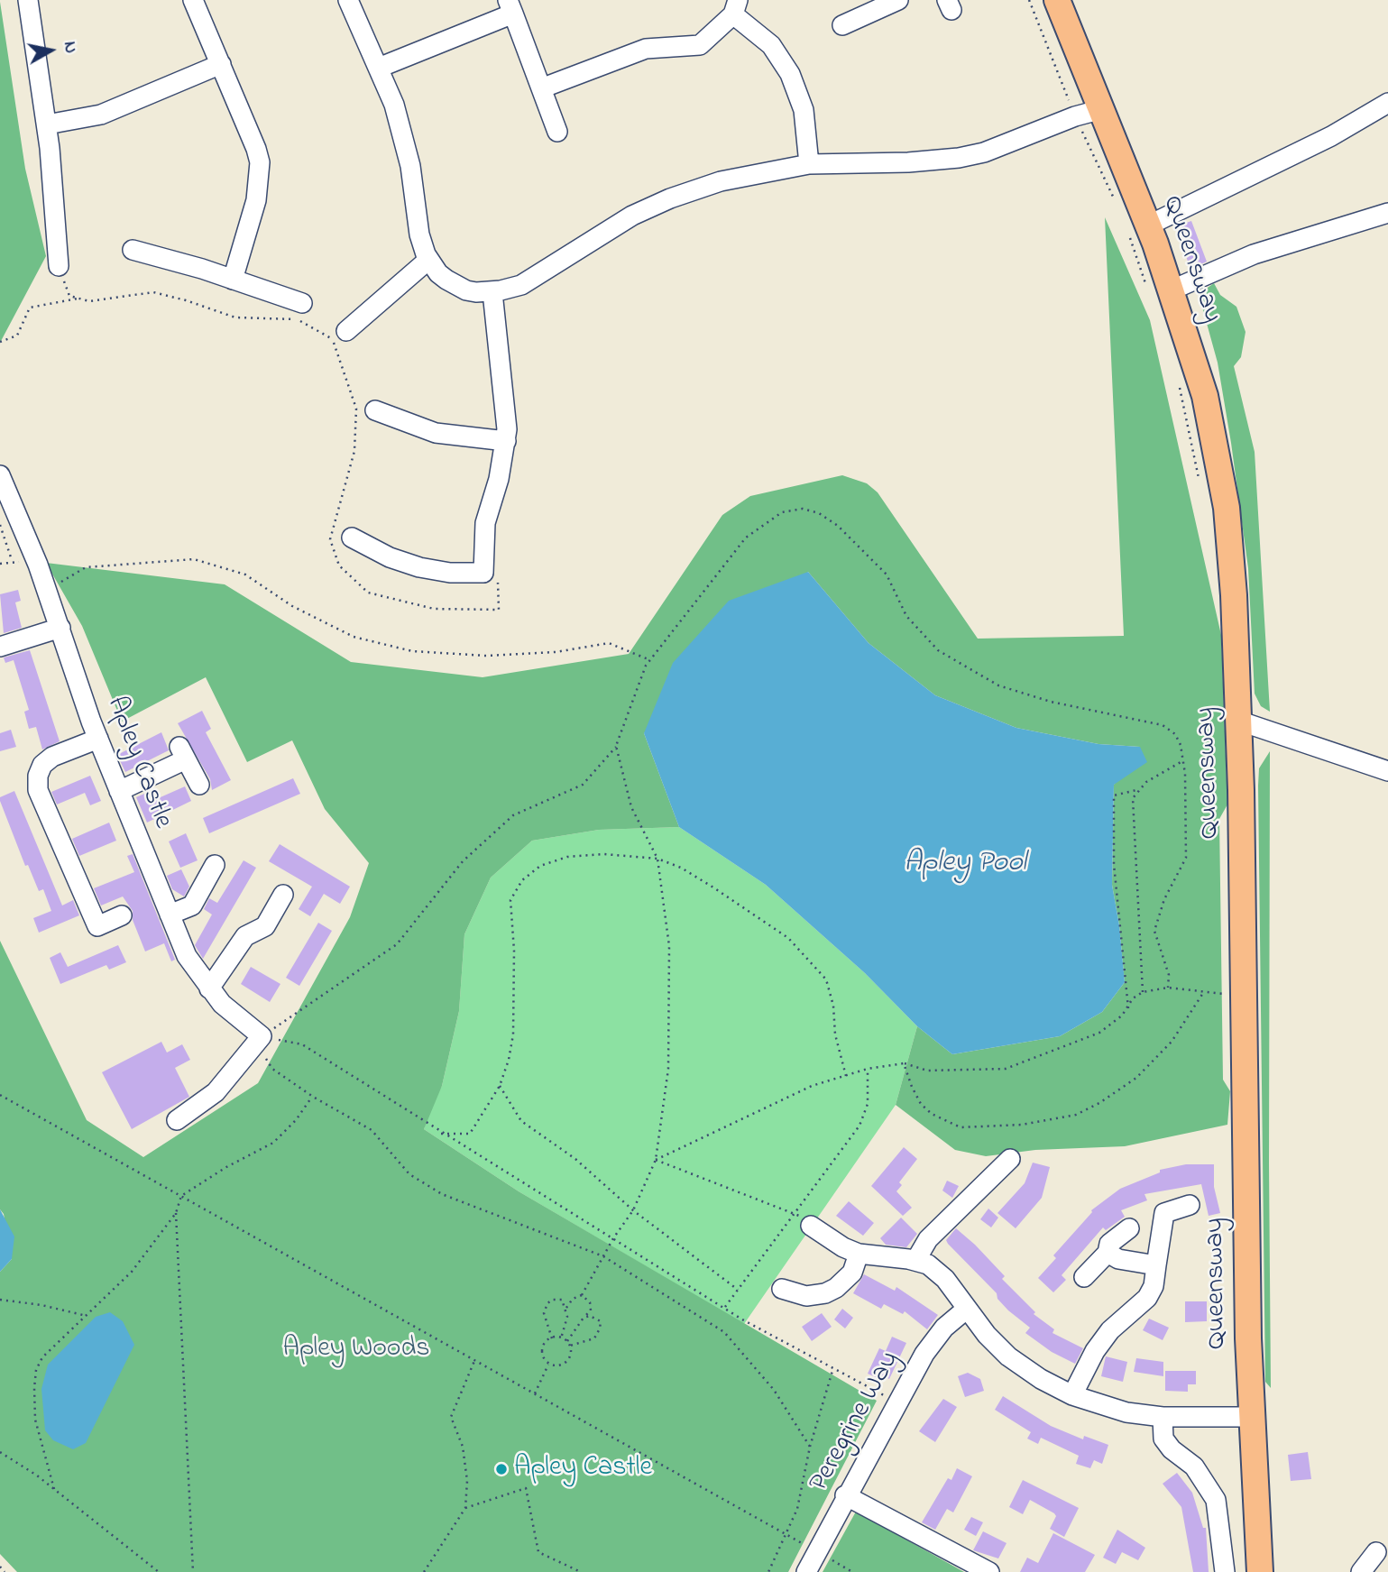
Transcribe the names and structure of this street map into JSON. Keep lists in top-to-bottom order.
{
  "streets": {
    "main road": ["Queensway"],
    "street": ["Apley Castle", "Peregrine Way"]
  },
  "water": ["Apley Pool"],
  "parks": ["Apley Woods"],
  "places": ["Apley Castle"],
  "north": "right"
}
